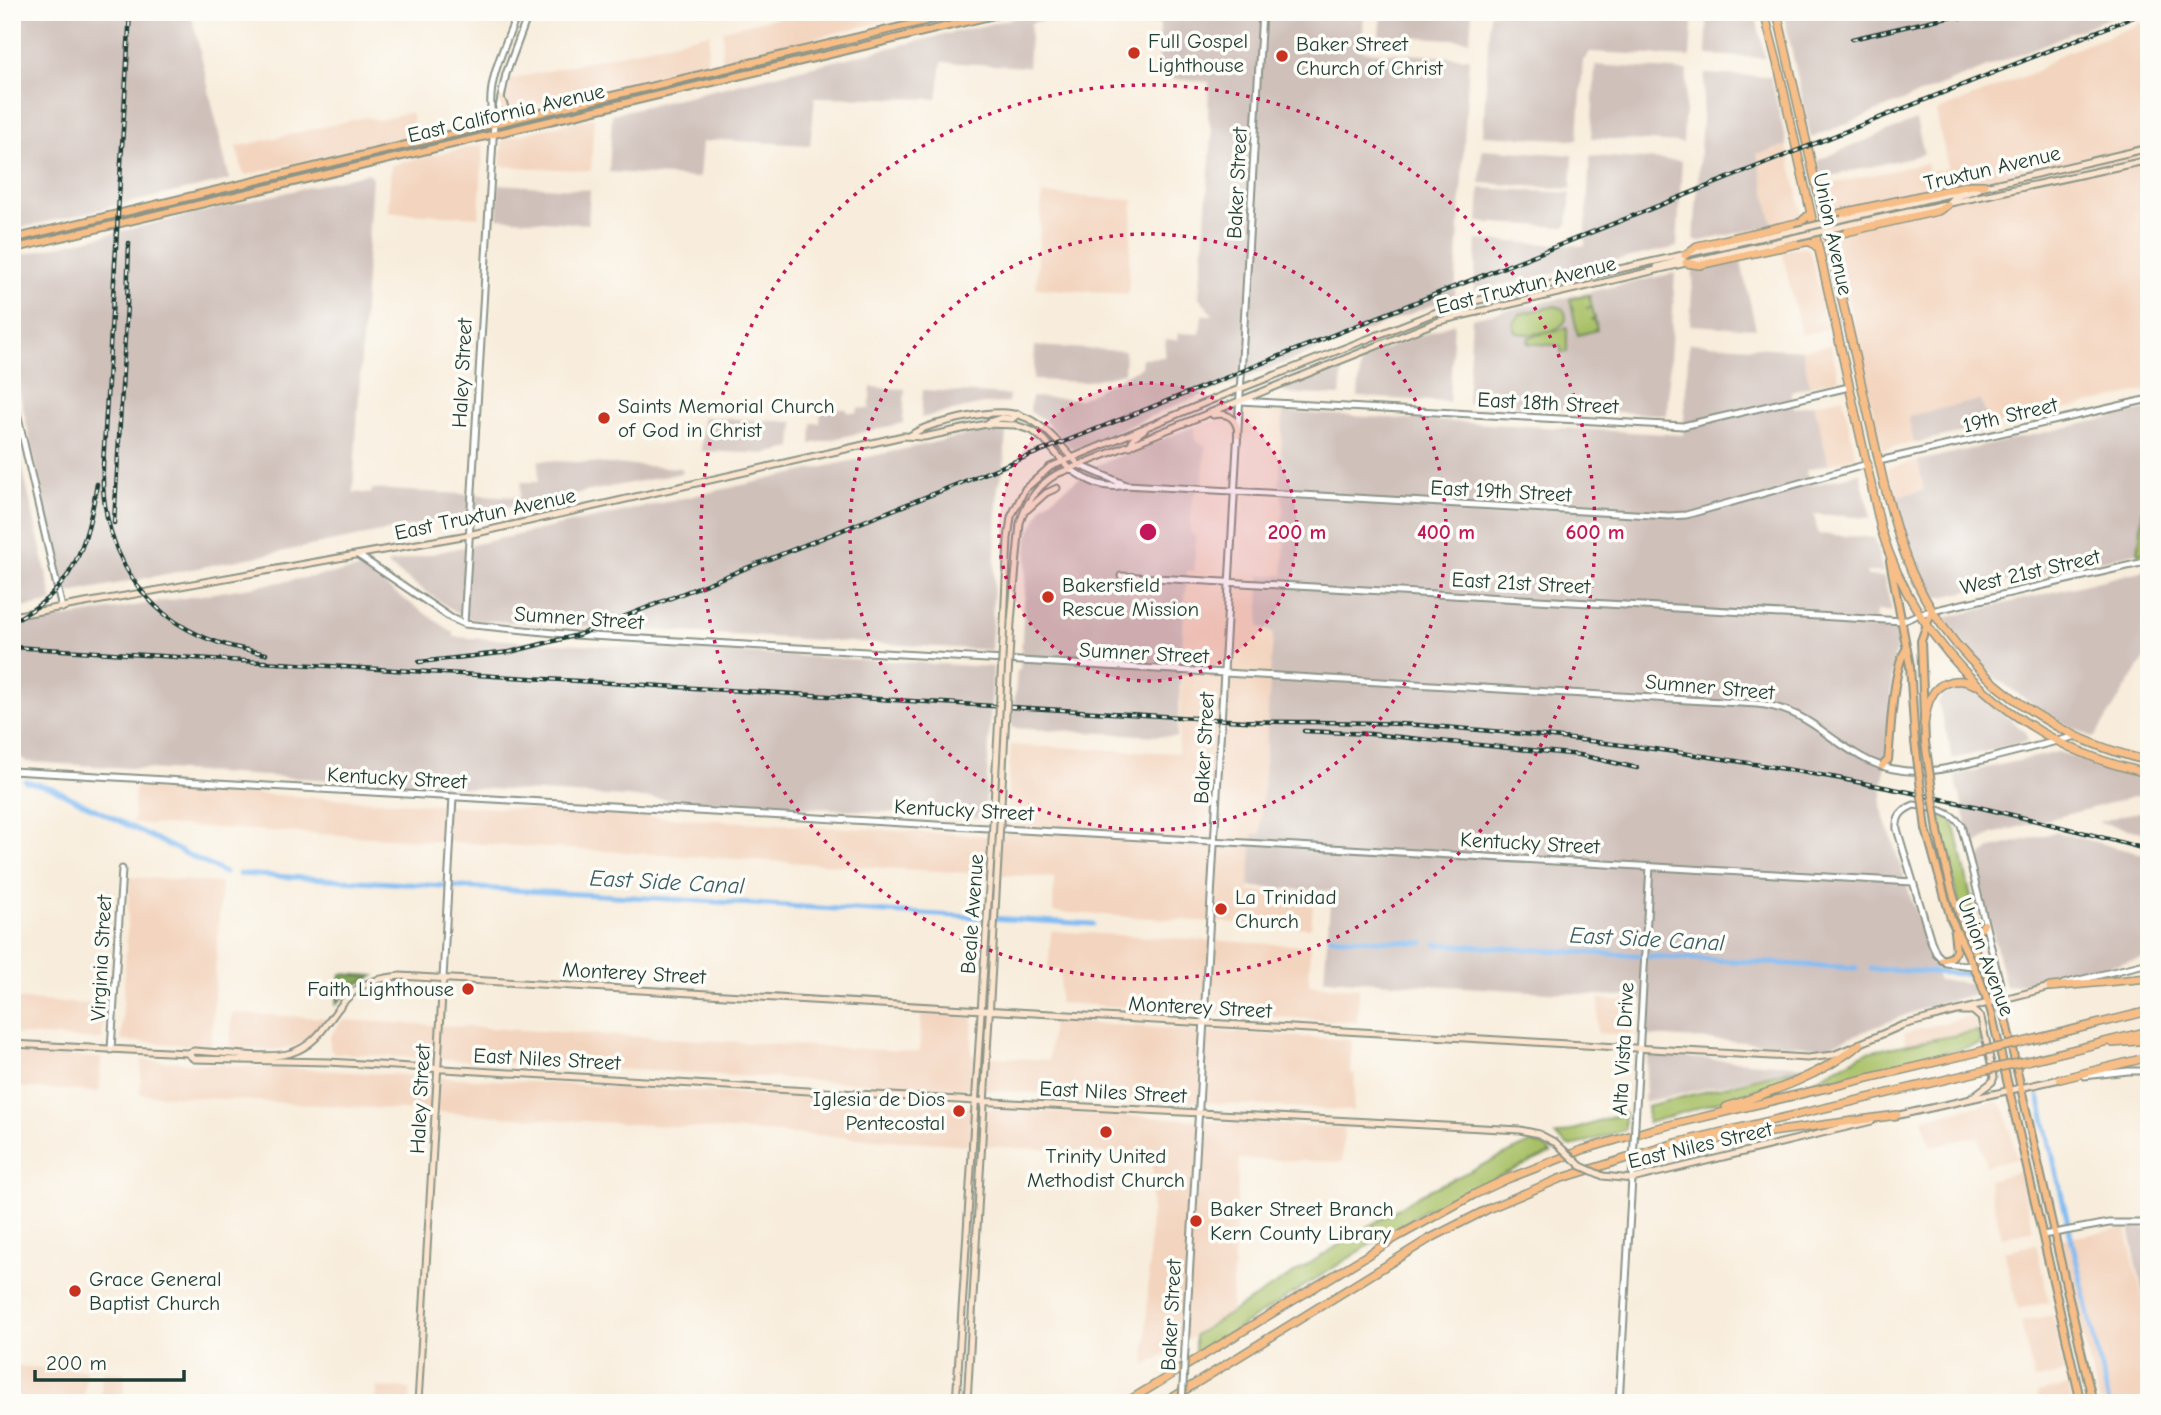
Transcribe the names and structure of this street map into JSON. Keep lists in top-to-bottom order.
{
  "streets": {
    "highway": ["Union Avenue"],
    "main road": [
      "East California Avenue",
      "Truxtun Avenue",
      "East Truxtun Avenue",
      "Haley Street",
      "Beale Avenue",
      "Monterey Street",
      "East Niles Street"
    ],
    "street": [
      "Baker Street",
      "East 18th Street",
      "19th Street",
      "East 19th Street",
      "West 21st Street",
      "East 21st Street",
      "Sumner Street",
      "Kentucky Street",
      "Virginia Street",
      "Alta Vista Drive"
    ]
  },
  "crossings": [
    ["East California Avenue", "Haley Street"],
    ["Truxtun Avenue", "East Truxtun Avenue"],
    ["Baker Street", "East Truxtun Avenue"],
    ["Baker Street", "East 18th Street"],
    ["Baker Street", "East 19th Street"],
    ["Baker Street", "East 21st Street"],
    ["Baker Street", "Sumner Street"],
    ["Baker Street", "Kentucky Street"],
    ["Baker Street", "Monterey Street"],
    ["Baker Street", "East Niles Street"],
    ["Union Avenue", "East 18th Street"],
    ["Union Avenue", "19th Street"],
    ["Union Avenue", "East 19th Street"],
    ["Union Avenue", "West 21st Street"],
    ["Union Avenue", "East 21st Street"],
    ["Union Avenue", "Sumner Street"],
    ["Union Avenue", "Kentucky Street"],
    ["Union Avenue", "Monterey Street"],
    ["Union Avenue", "East Niles Street"],
    ["East Truxtun Avenue", "Haley Street"],
    ["East Truxtun Avenue", "East 18th Street"],
    ["East Truxtun Avenue", "East 19th Street"],
    ["East Truxtun Avenue", "Sumner Street"],
    ["East Truxtun Avenue", "Beale Avenue"],
    ["Haley Street", "Sumner Street"],
    ["Haley Street", "Kentucky Street"],
    ["Haley Street", "Monterey Street"],
    ["Haley Street", "East Niles Street"],
    ["East 19th Street", "Beale Avenue"],
    ["West 21st Street", "East 21st Street"],
    ["Kentucky Street", "Alta Vista Drive"],
    ["Beale Avenue", "Monterey Street"],
    ["Beale Avenue", "East Niles Street"],
    ["Virginia Street", "East Niles Street"],
    ["Monterey Street", "Alta Vista Drive"],
    ["Monterey Street", "East Niles Street"],
    ["Alta Vista Drive", "East Niles Street"]
  ],
  "water": ["East Side Canal"],
  "places": [
    "Full Gospel Lighthouse",
    "Baker Street Church of Christ",
    "Saints Memorial Church of God in Christ",
    "Bakersfield Rescue Mission",
    "La Trinidad Church",
    "Faith Lighthouse",
    "Iglesia de Dios Pentecostal",
    "Trinity United Methodist Church",
    "Baker Street Branch Kern County Library",
    "Grace General Baptist Church"
  ],
  "scale_bar": "200 m",
  "rings": ["200 m", "400 m", "600 m"]
}
